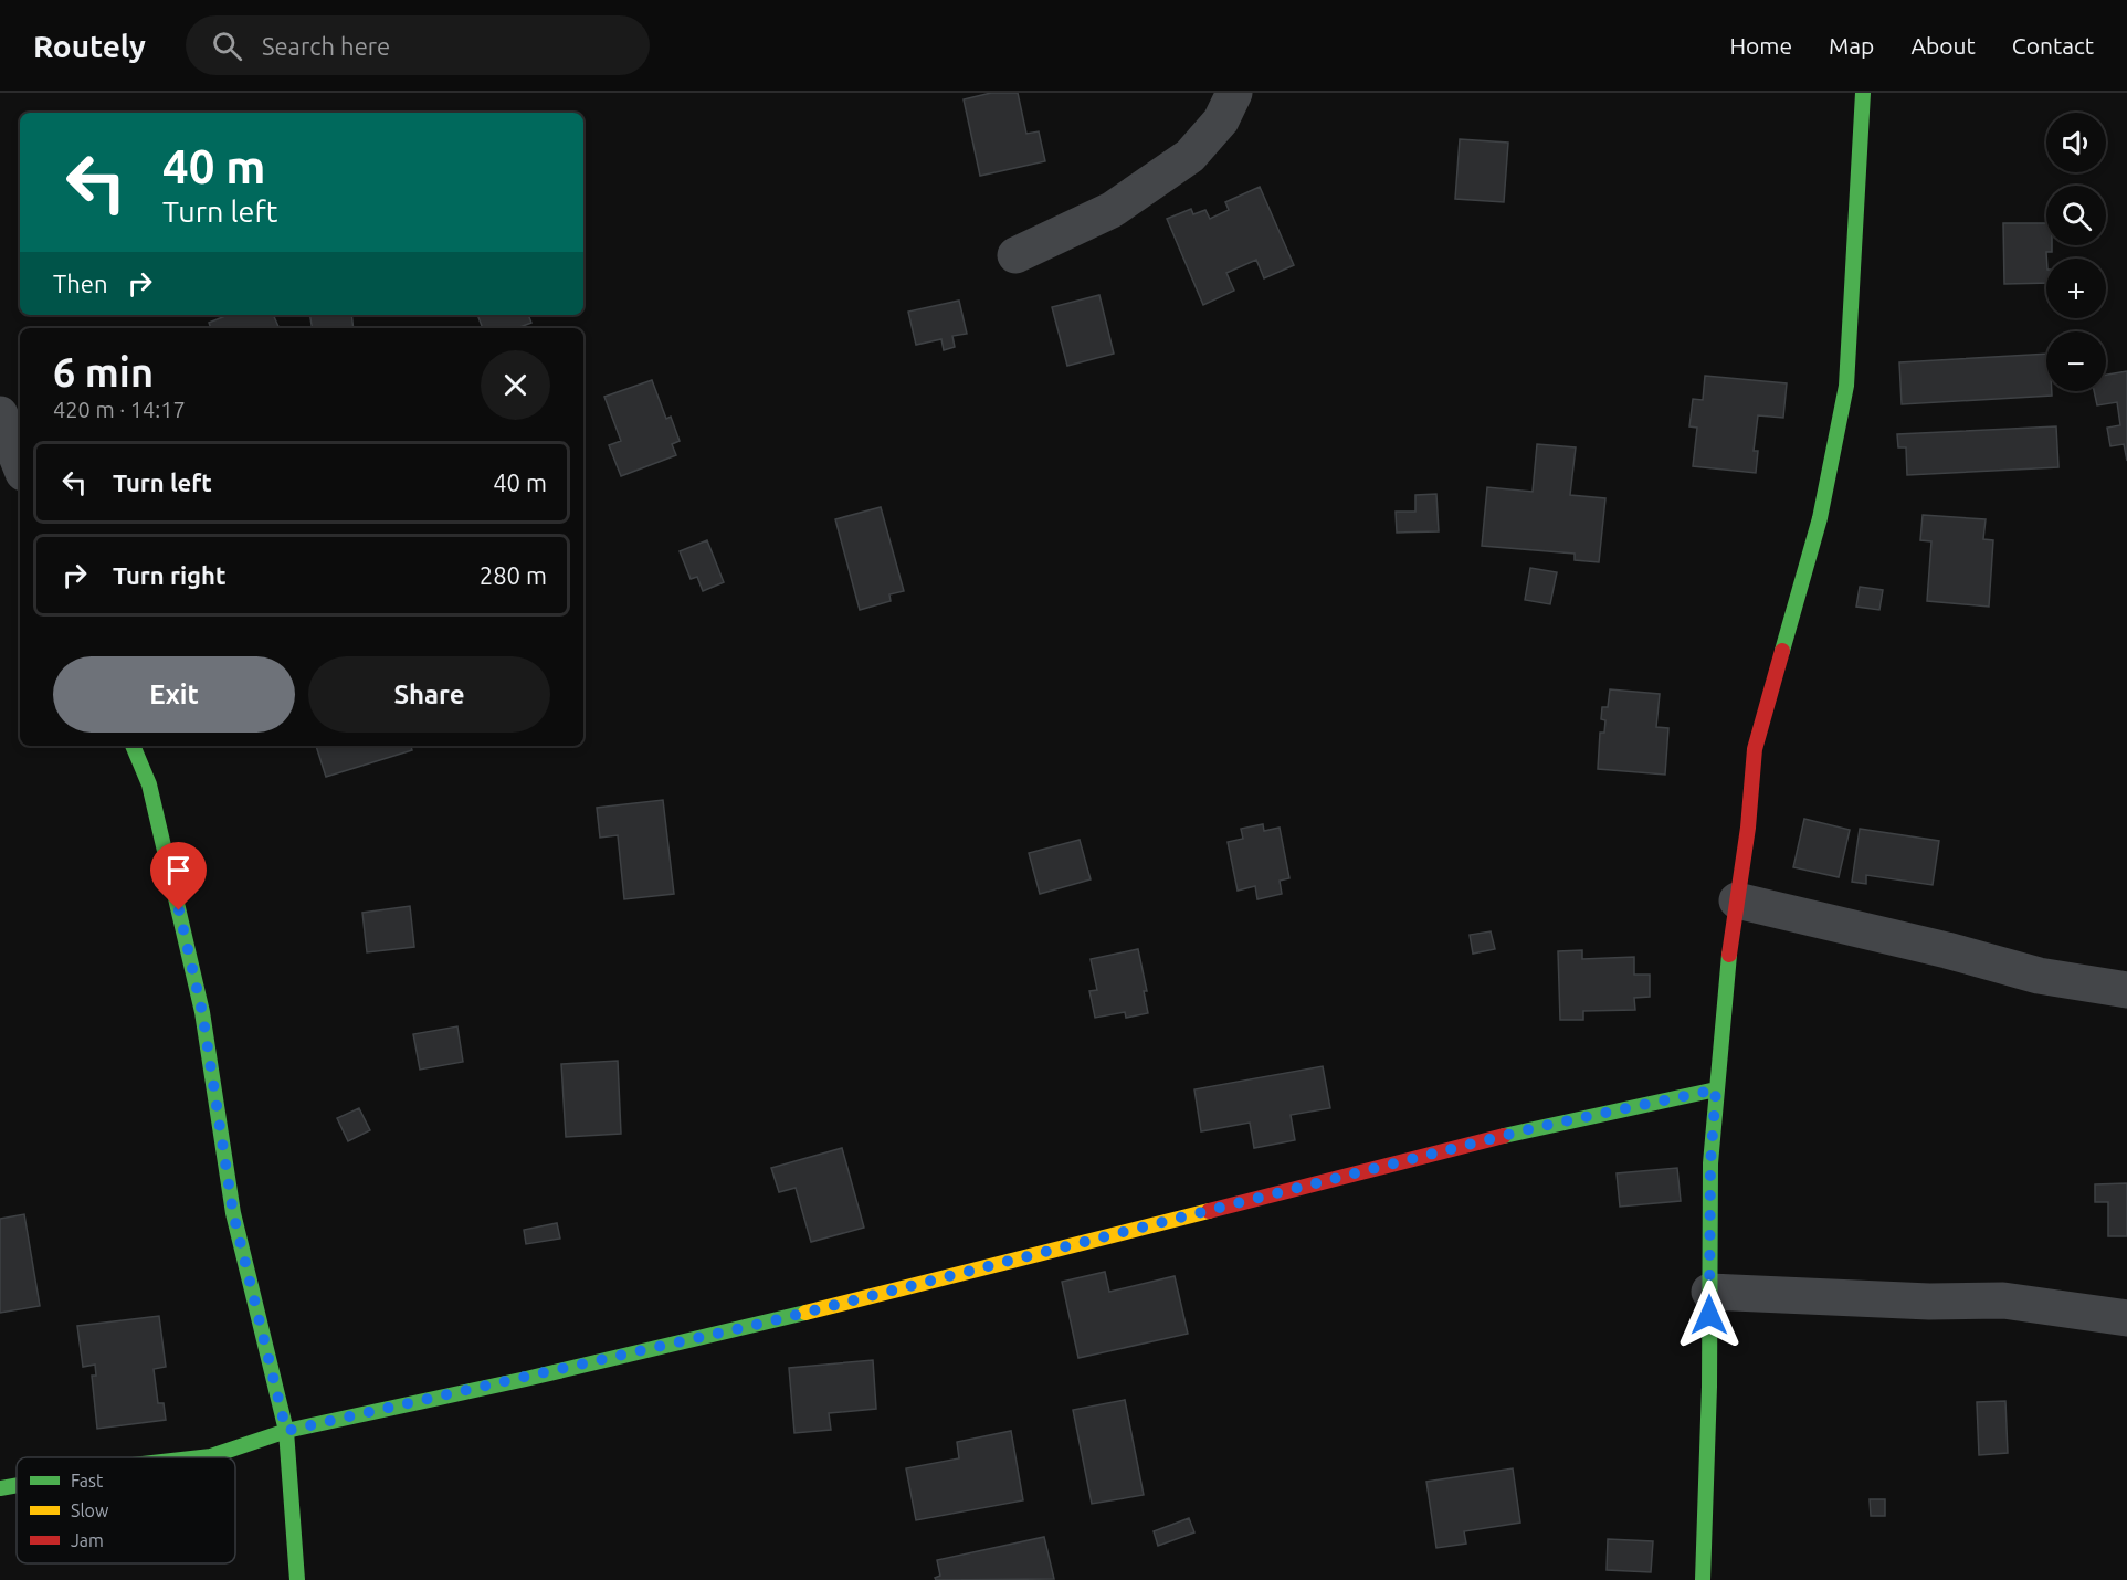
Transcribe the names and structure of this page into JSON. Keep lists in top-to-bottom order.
{
  "legend": ["Fast", "Slow", "Jam"],
  "page": {
    "header": "Routely",
    "search": "Search here",
    "nav": [
      "Home",
      "Map",
      "About",
      "Contact"
    ],
    "map_buttons": ["+", "−"],
    "turn": ["40 m", "Turn left"],
    "then": "Then",
    "heading": ["6 min", "420 m · 14:17"],
    "list": [
      {
        "name": "Turn left",
        "value": "40 m"
      },
      {
        "name": "Turn right",
        "value": "280 m"
      }
    ],
    "buttons": ["Exit", "Share"]
  }
}
